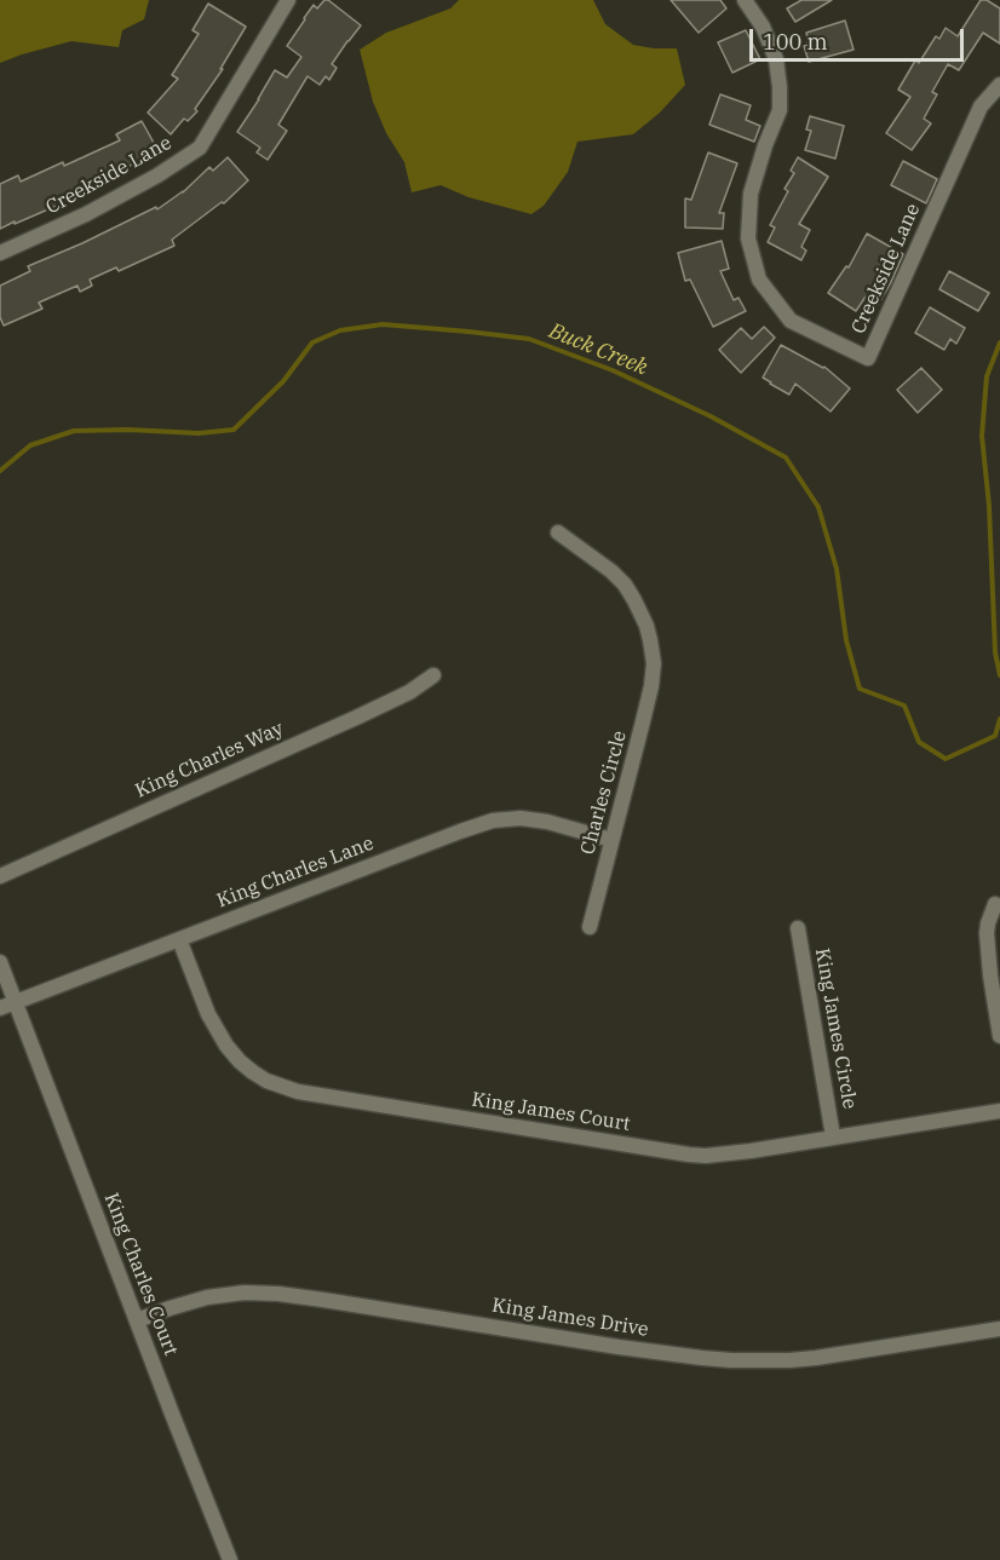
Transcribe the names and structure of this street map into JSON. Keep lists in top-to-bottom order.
{
  "streets": {
    "street": [
      "Creekside Lane",
      "King Charles Way",
      "Charles Circle",
      "King Charles Lane",
      "King James Circle",
      "King James Court",
      "King Charles Court",
      "King James Drive"
    ]
  },
  "crossings": [
    ["Charles Circle", "King Charles Lane"],
    ["King Charles Lane", "King James Court"],
    ["King Charles Lane", "King Charles Court"],
    ["King James Circle", "King James Court"],
    ["King Charles Court", "King James Drive"]
  ],
  "water": ["Buck Creek"],
  "scale_bar": "100 m"
}
